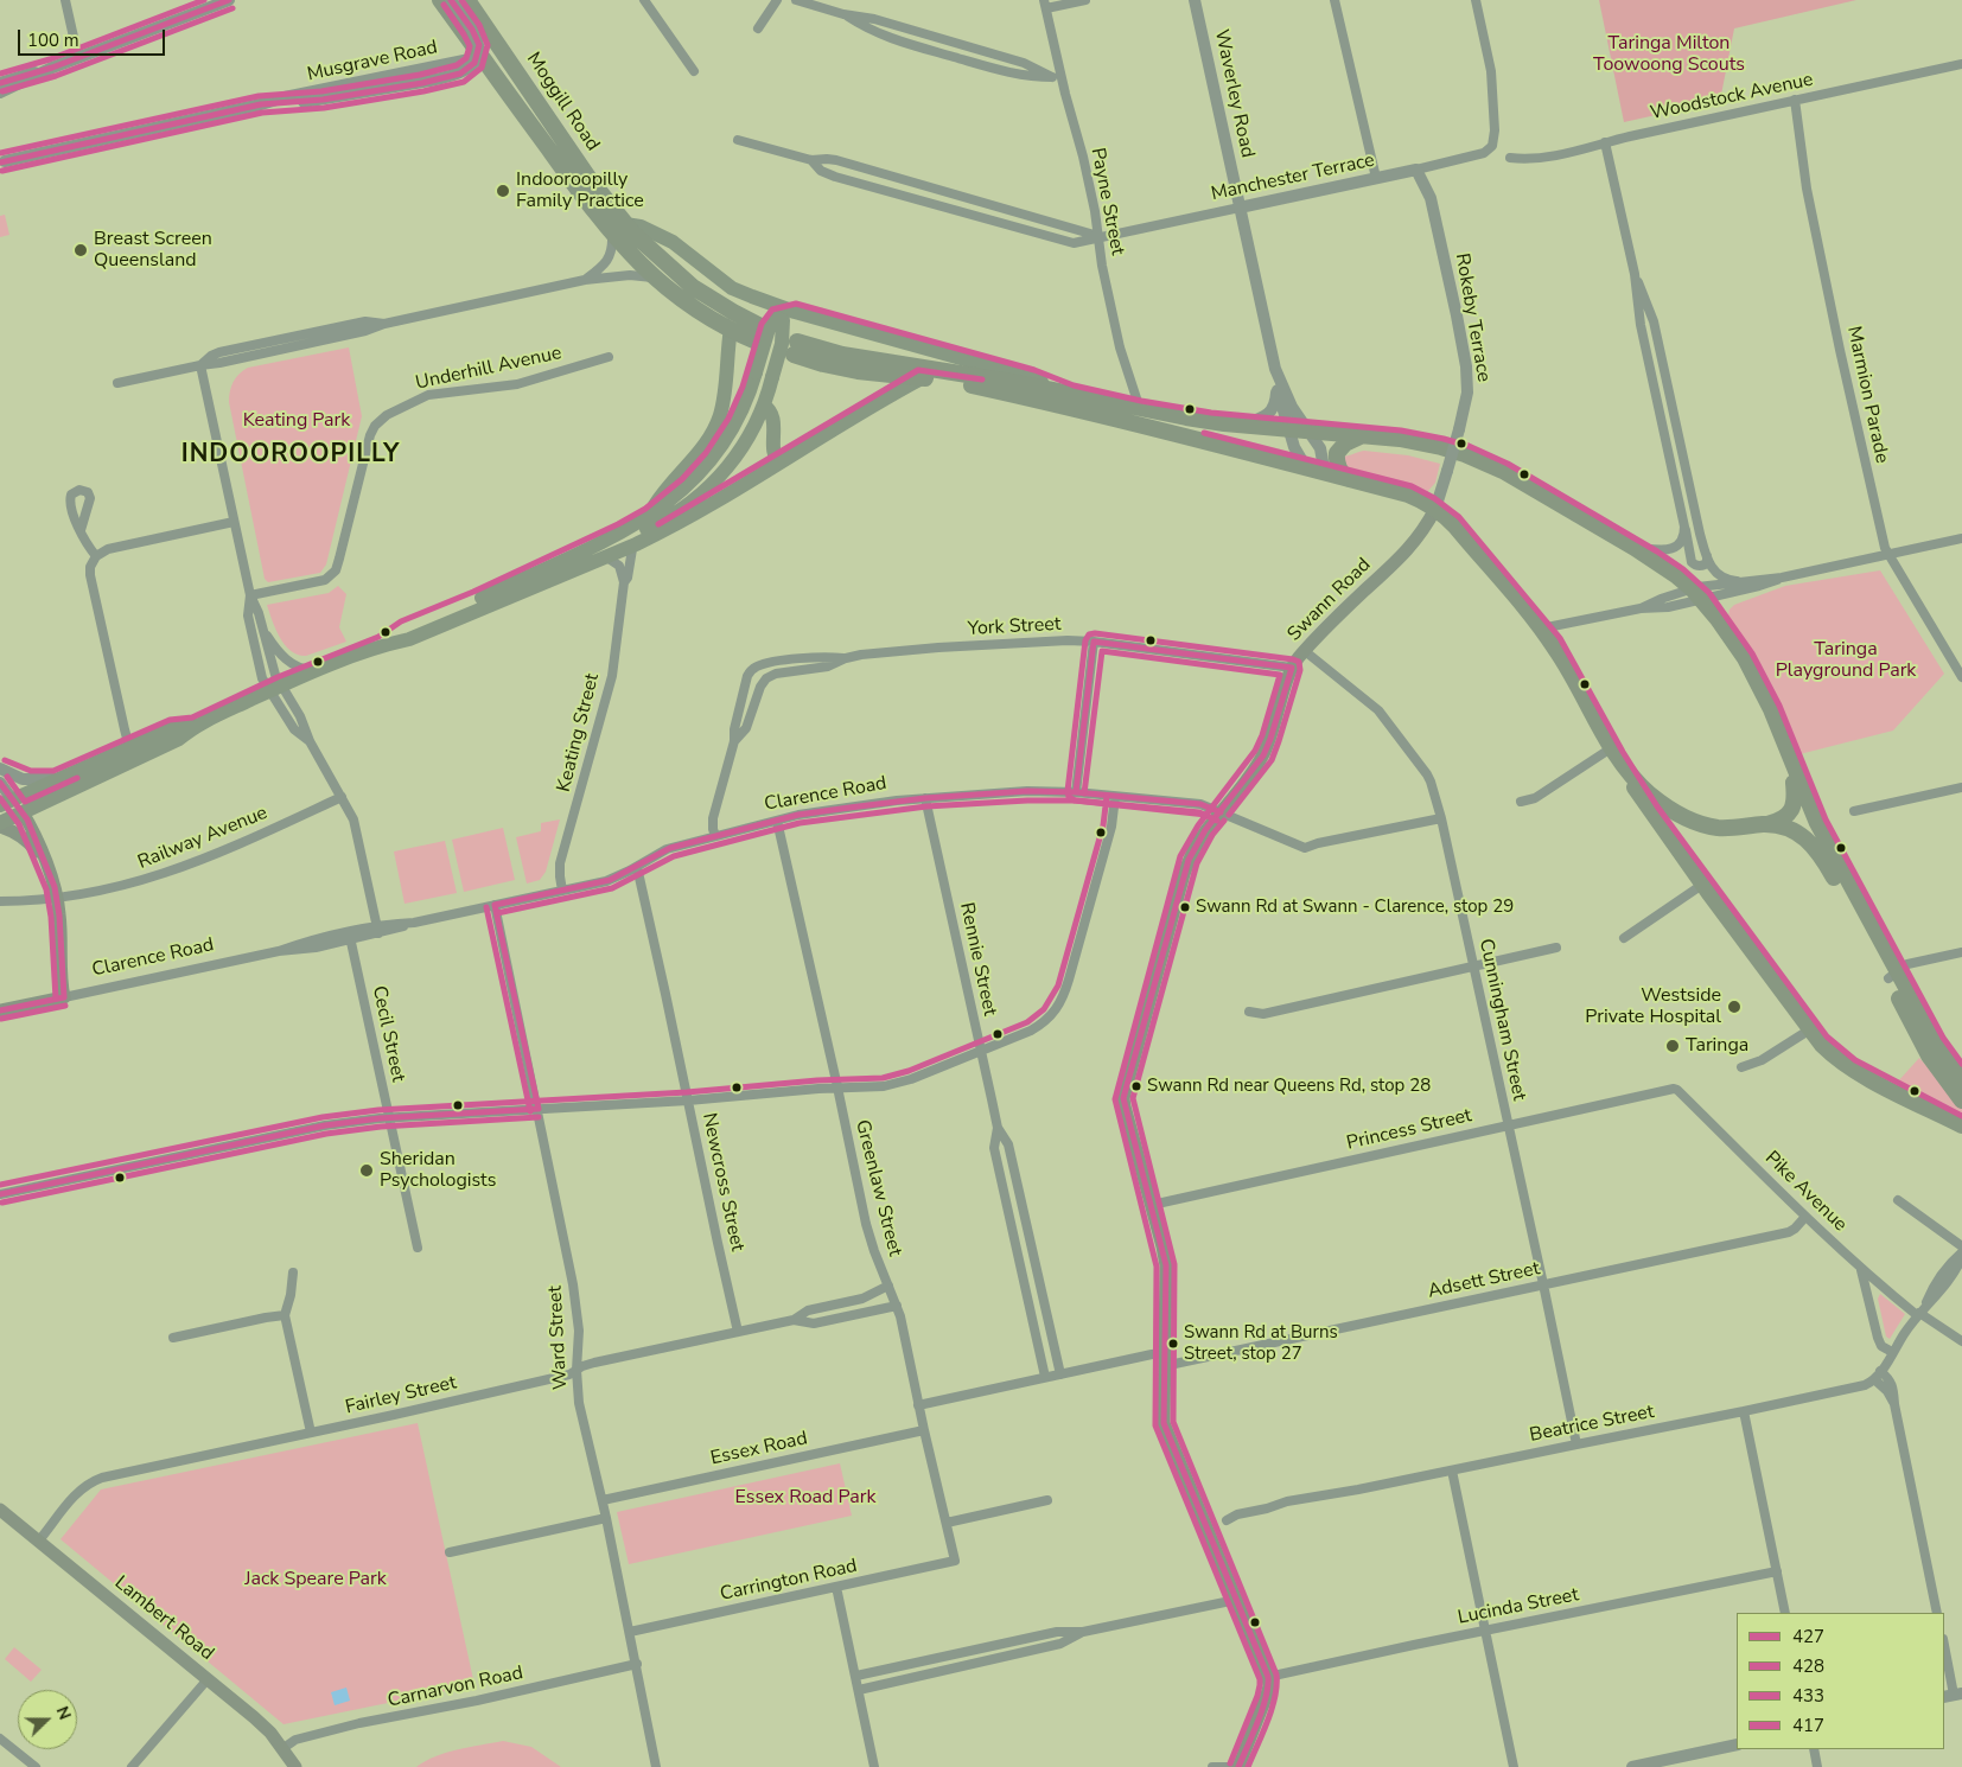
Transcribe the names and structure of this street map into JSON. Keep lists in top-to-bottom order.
{
  "streets": {
    "highway": ["Moggill Road"],
    "main road": ["Swann Road", "Clarence Road", "Lambert Road"],
    "street": [
      "Musgrave Road",
      "Waverley Road",
      "Woodstock Avenue",
      "Manchester Terrace",
      "Payne Street",
      "Rokeby Terrace",
      "Underhill Avenue",
      "Marmion Parade",
      "York Street",
      "Keating Street",
      "Railway Avenue",
      "Rennie Street",
      "Cunningham Street",
      "Cecil Street",
      "Princess Street",
      "Newcross Street",
      "Greenlaw Street",
      "Pike Avenue",
      "Adsett Street",
      "Ward Street",
      "Fairley Street",
      "Beatrice Street",
      "Essex Road",
      "Carrington Road",
      "Lucinda Street",
      "Carnarvon Road"
    ]
  },
  "crossings": [
    ["Musgrave Road", "Moggill Road"],
    ["Waverley Road", "Manchester Terrace"],
    ["Woodstock Avenue", "Marmion Parade"],
    ["Manchester Terrace", "Payne Street"],
    ["Manchester Terrace", "Rokeby Terrace"],
    ["Rokeby Terrace", "Swann Road"],
    ["Swann Road", "York Street"],
    ["Swann Road", "Clarence Road"],
    ["Swann Road", "Cunningham Street"],
    ["Swann Road", "Princess Street"],
    ["Swann Road", "Adsett Street"],
    ["Swann Road", "Lucinda Street"],
    ["York Street", "Clarence Road"],
    ["Keating Street", "Clarence Road"],
    ["Clarence Road", "Rennie Street"],
    ["Clarence Road", "Cunningham Street"],
    ["Clarence Road", "Cecil Street"],
    ["Clarence Road", "Newcross Street"],
    ["Clarence Road", "Greenlaw Street"],
    ["Clarence Road", "Ward Street"],
    ["Rennie Street", "Adsett Street"],
    ["Cunningham Street", "Princess Street"],
    ["Cunningham Street", "Adsett Street"],
    ["Cunningham Street", "Beatrice Street"],
    ["Princess Street", "Pike Avenue"],
    ["Newcross Street", "Fairley Street"],
    ["Greenlaw Street", "Adsett Street"],
    ["Greenlaw Street", "Fairley Street"],
    ["Greenlaw Street", "Essex Road"],
    ["Greenlaw Street", "Carrington Road"],
    ["Pike Avenue", "Adsett Street"],
    ["Ward Street", "Fairley Street"],
    ["Ward Street", "Essex Road"],
    ["Ward Street", "Carrington Road"],
    ["Ward Street", "Carnarvon Road"],
    ["Fairley Street", "Lambert Road"],
    ["Lambert Road", "Carnarvon Road"]
  ],
  "districts": ["INDOOROOPILLY"],
  "parks": [
    "Taringa Milton Toowoong Scouts",
    "Keating Park",
    "Taringa Playground Park",
    "Essex Road Park",
    "Jack Speare Park"
  ],
  "places": [
    "Indooroopilly Family Practice",
    "Breast Screen Queensland",
    "Swann Rd at Swann - Clarence, stop 29",
    "Westside Private Hospital",
    "Taringa",
    "Swann Rd near Queens Rd, stop 28",
    "Sheridan Psychologists",
    "Swann Rd at Burns Street, stop 27"
  ],
  "lines": [
    "transit line 427",
    "transit line 428",
    "transit line 433",
    "transit line 417"
  ],
  "legend": [
    "427",
    "428",
    "433",
    "417"
  ],
  "scale_bar": "100 m",
  "north": "right"
}
